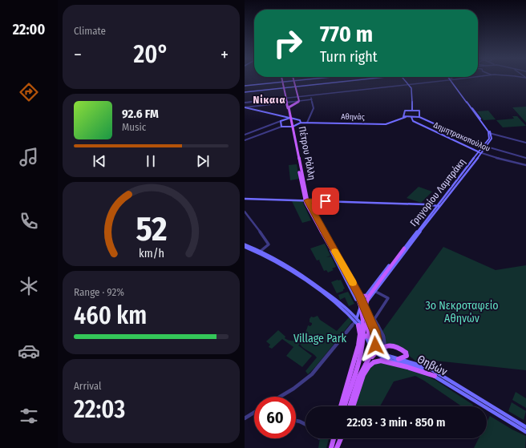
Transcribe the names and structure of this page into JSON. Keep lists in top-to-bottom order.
{
  "streets": {
    "main road": [
      "Αθηνάς",
      "Δημητρακοπούλου",
      "Πέτρου Ράλλη",
      "Γρηγορίου Λαμπράκη",
      "Θηβών"
    ]
  },
  "crossings": [
    ["Δημητρακοπούλου", "Γρηγορίου Λαμπράκη"],
    ["Πέτρου Ράλλη", "Γρηγορίου Λαμπράκη"],
    ["Γρηγορίου Λαμπράκη", "Θηβών"]
  ],
  "districts": ["Νίκαια"],
  "parks": ["3ο Νεκροταφείο Αθηνών", "Village Park"],
  "page": {
    "tabs": "22:00",
    "tile": [
      "Climate",
      ["Range · 92%", "460 km"],
      ["Arrival", "22:03"]
    ],
    "turn": ["770 m", "Turn right"],
    "heat": ["−", "20°", "+"],
    "song": ["92.6 FM", "Music"],
    "limit": "60",
    "trip": "22:03 · 3 min · 850 m",
    "gauge": ["52", "km/h"]
  }
}
